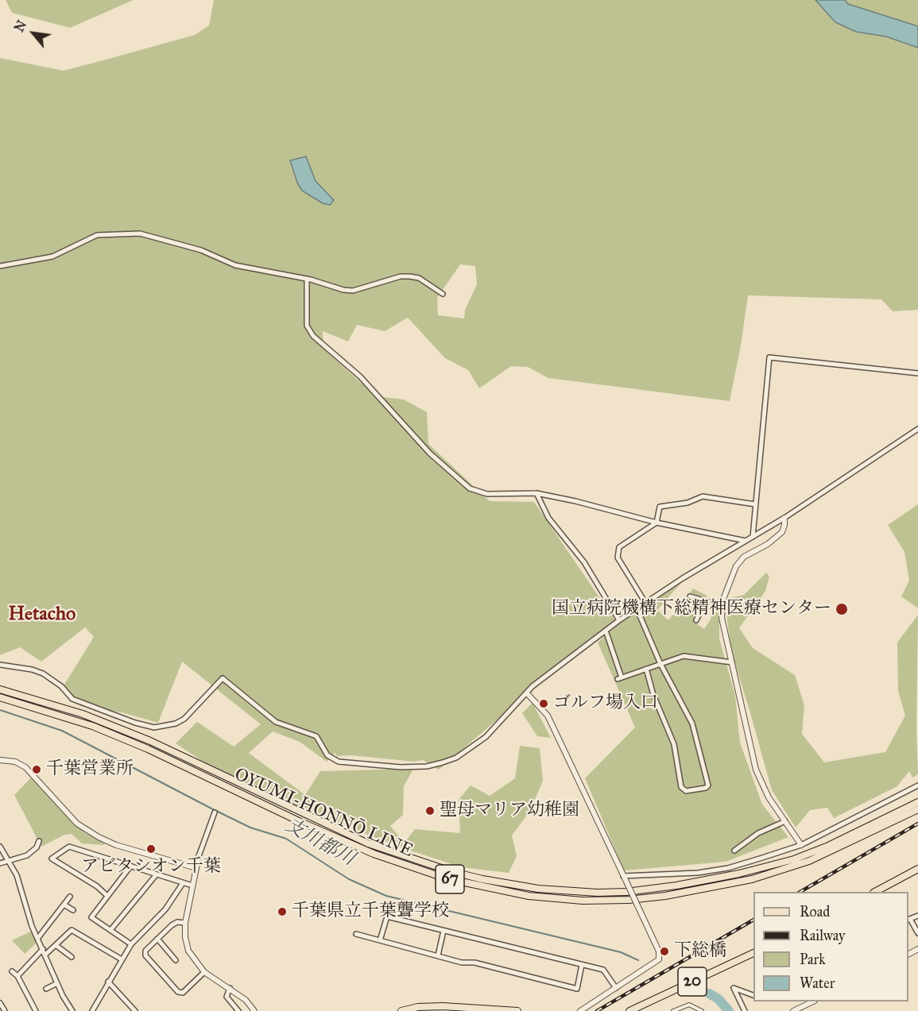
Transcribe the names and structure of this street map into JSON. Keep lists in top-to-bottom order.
{
  "streets": {
    "main road": ["OYUMI-HONNŌ LINE", "67", "20"]
  },
  "districts": ["Hetacho"],
  "water": ["支川都川"],
  "places": [
    "国立病院機構下総精神医療センター",
    "ゴルフ場入口",
    "千葉営業所",
    "聖母マリア幼稚園",
    "アビタシオン千葉",
    "千葉県立千葉聾学校",
    "下総橋"
  ],
  "legend": [
    "Road",
    "Railway",
    "Park",
    "Water"
  ],
  "north": "top left"
}
